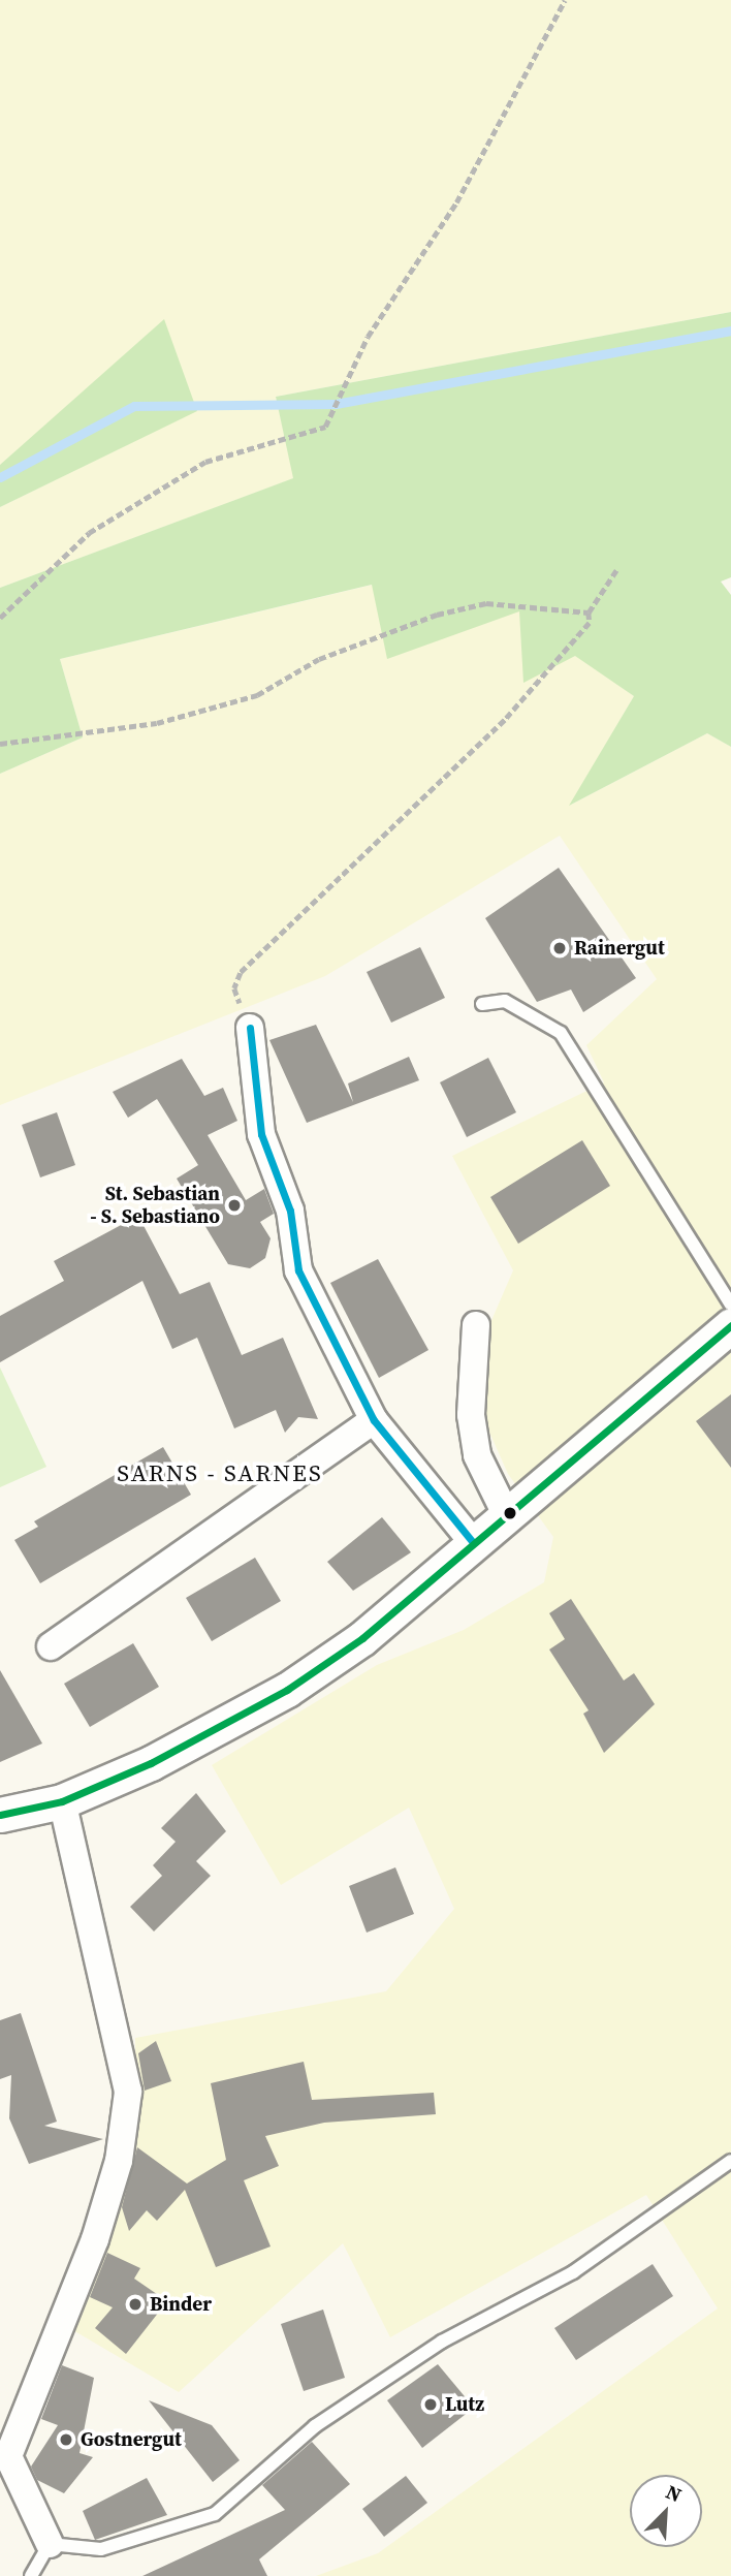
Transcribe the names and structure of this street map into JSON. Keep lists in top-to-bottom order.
{
  "districts": ["SARNS - SARNES"],
  "places": [
    "Rainergut",
    "St. Sebastian - S. Sebastiano",
    "Binder",
    "Lutz",
    "Gostnergut"
  ],
  "north": "top right"
}
